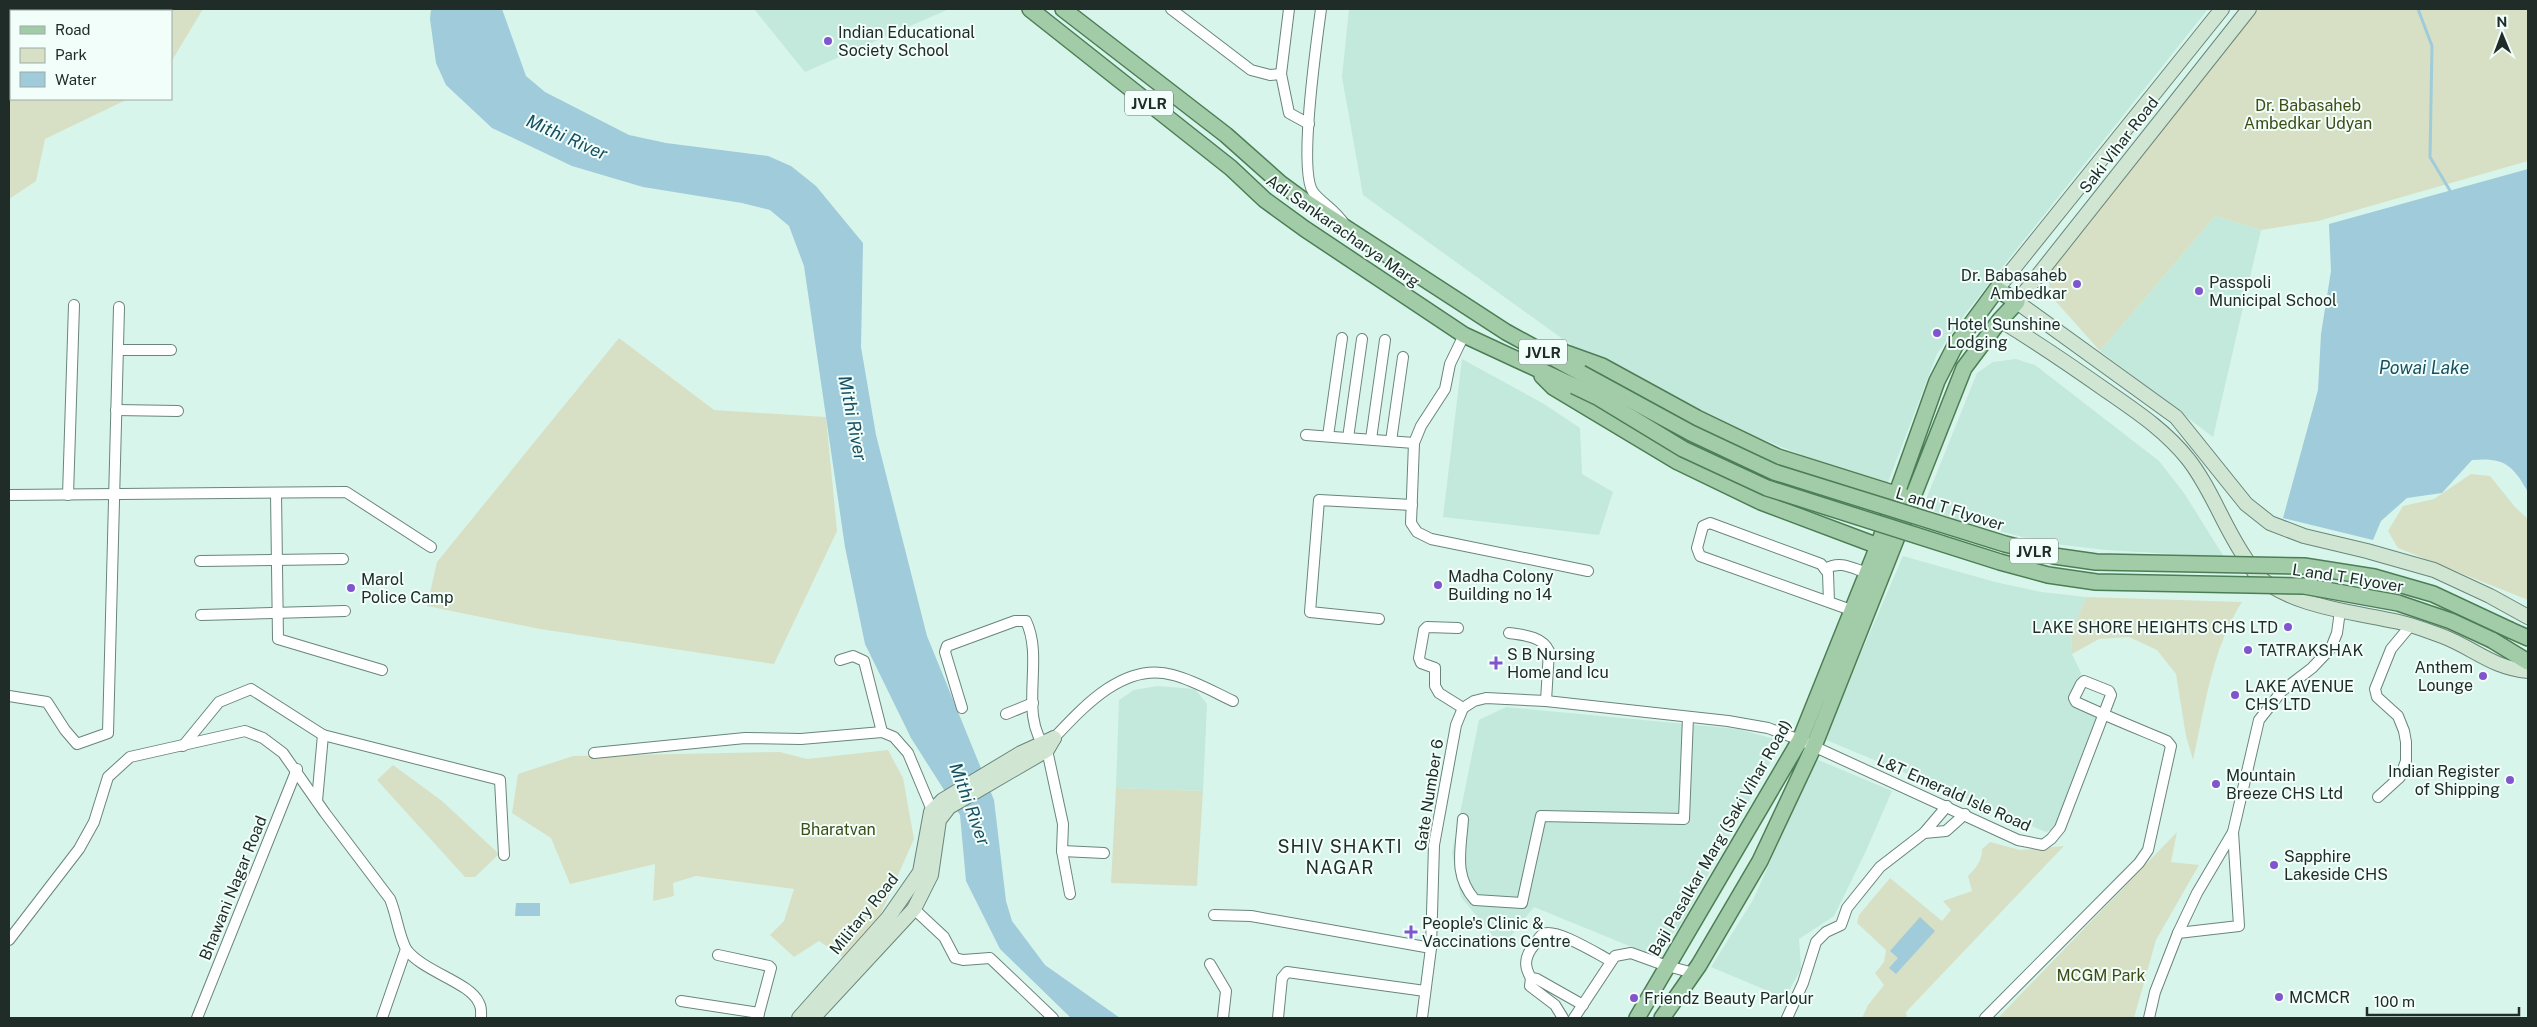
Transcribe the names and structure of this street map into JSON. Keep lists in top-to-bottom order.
{
  "streets": {
    "main road": [
      "JVLR",
      "Adi Sankaracharya Marg",
      "L and T Flyover",
      "Baji Pasalkar Marg (Saki Vihar Road)"
    ],
    "street": [
      "Saki Vihar Road",
      "L&T Emerald Isle Road",
      "Gate Number 6",
      "Bhawani Nagar Road",
      "Military Road"
    ]
  },
  "crossings": [
    ["Saki Vihar Road", "Baji Pasalkar Marg (Saki Vihar Road)"],
    ["Adi Sankaracharya Marg", "L and T Flyover"],
    ["L&T Emerald Isle Road", "Gate Number 6"],
    ["L&T Emerald Isle Road", "Baji Pasalkar Marg (Saki Vihar Road)"]
  ],
  "districts": ["SHIV SHAKTI NAGAR"],
  "water": ["Mithi River", "Powai Lake"],
  "parks": ["Dr. Babasaheb Ambedkar Udyan", "Bharatvan", "MCGM Park"],
  "places": {
    "other": [
      "Indian Educational Society School",
      "Dr. Babasaheb Ambedkar",
      "Passpoli Municipal School",
      "Hotel Sunshine Lodging",
      "Madha Colony Building no 14",
      "Marol Police Camp",
      "LAKE SHORE HEIGHTS CHS LTD",
      "TATRAKSHAK",
      "Anthem Lounge",
      "LAKE AVENUE CHS LTD",
      "Indian Register of Shipping",
      "Mountain Breeze CHS Ltd",
      "Sapphire Lakeside CHS",
      "MCMCR",
      "Friendz Beauty Parlour"
    ],
    "health": ["S B Nursing Home and Icu", "People's Clinic & Vaccinations Centre"]
  },
  "legend": ["Road", "Park", "Water"],
  "scale_bar": "100 m",
  "north": "top"
}
